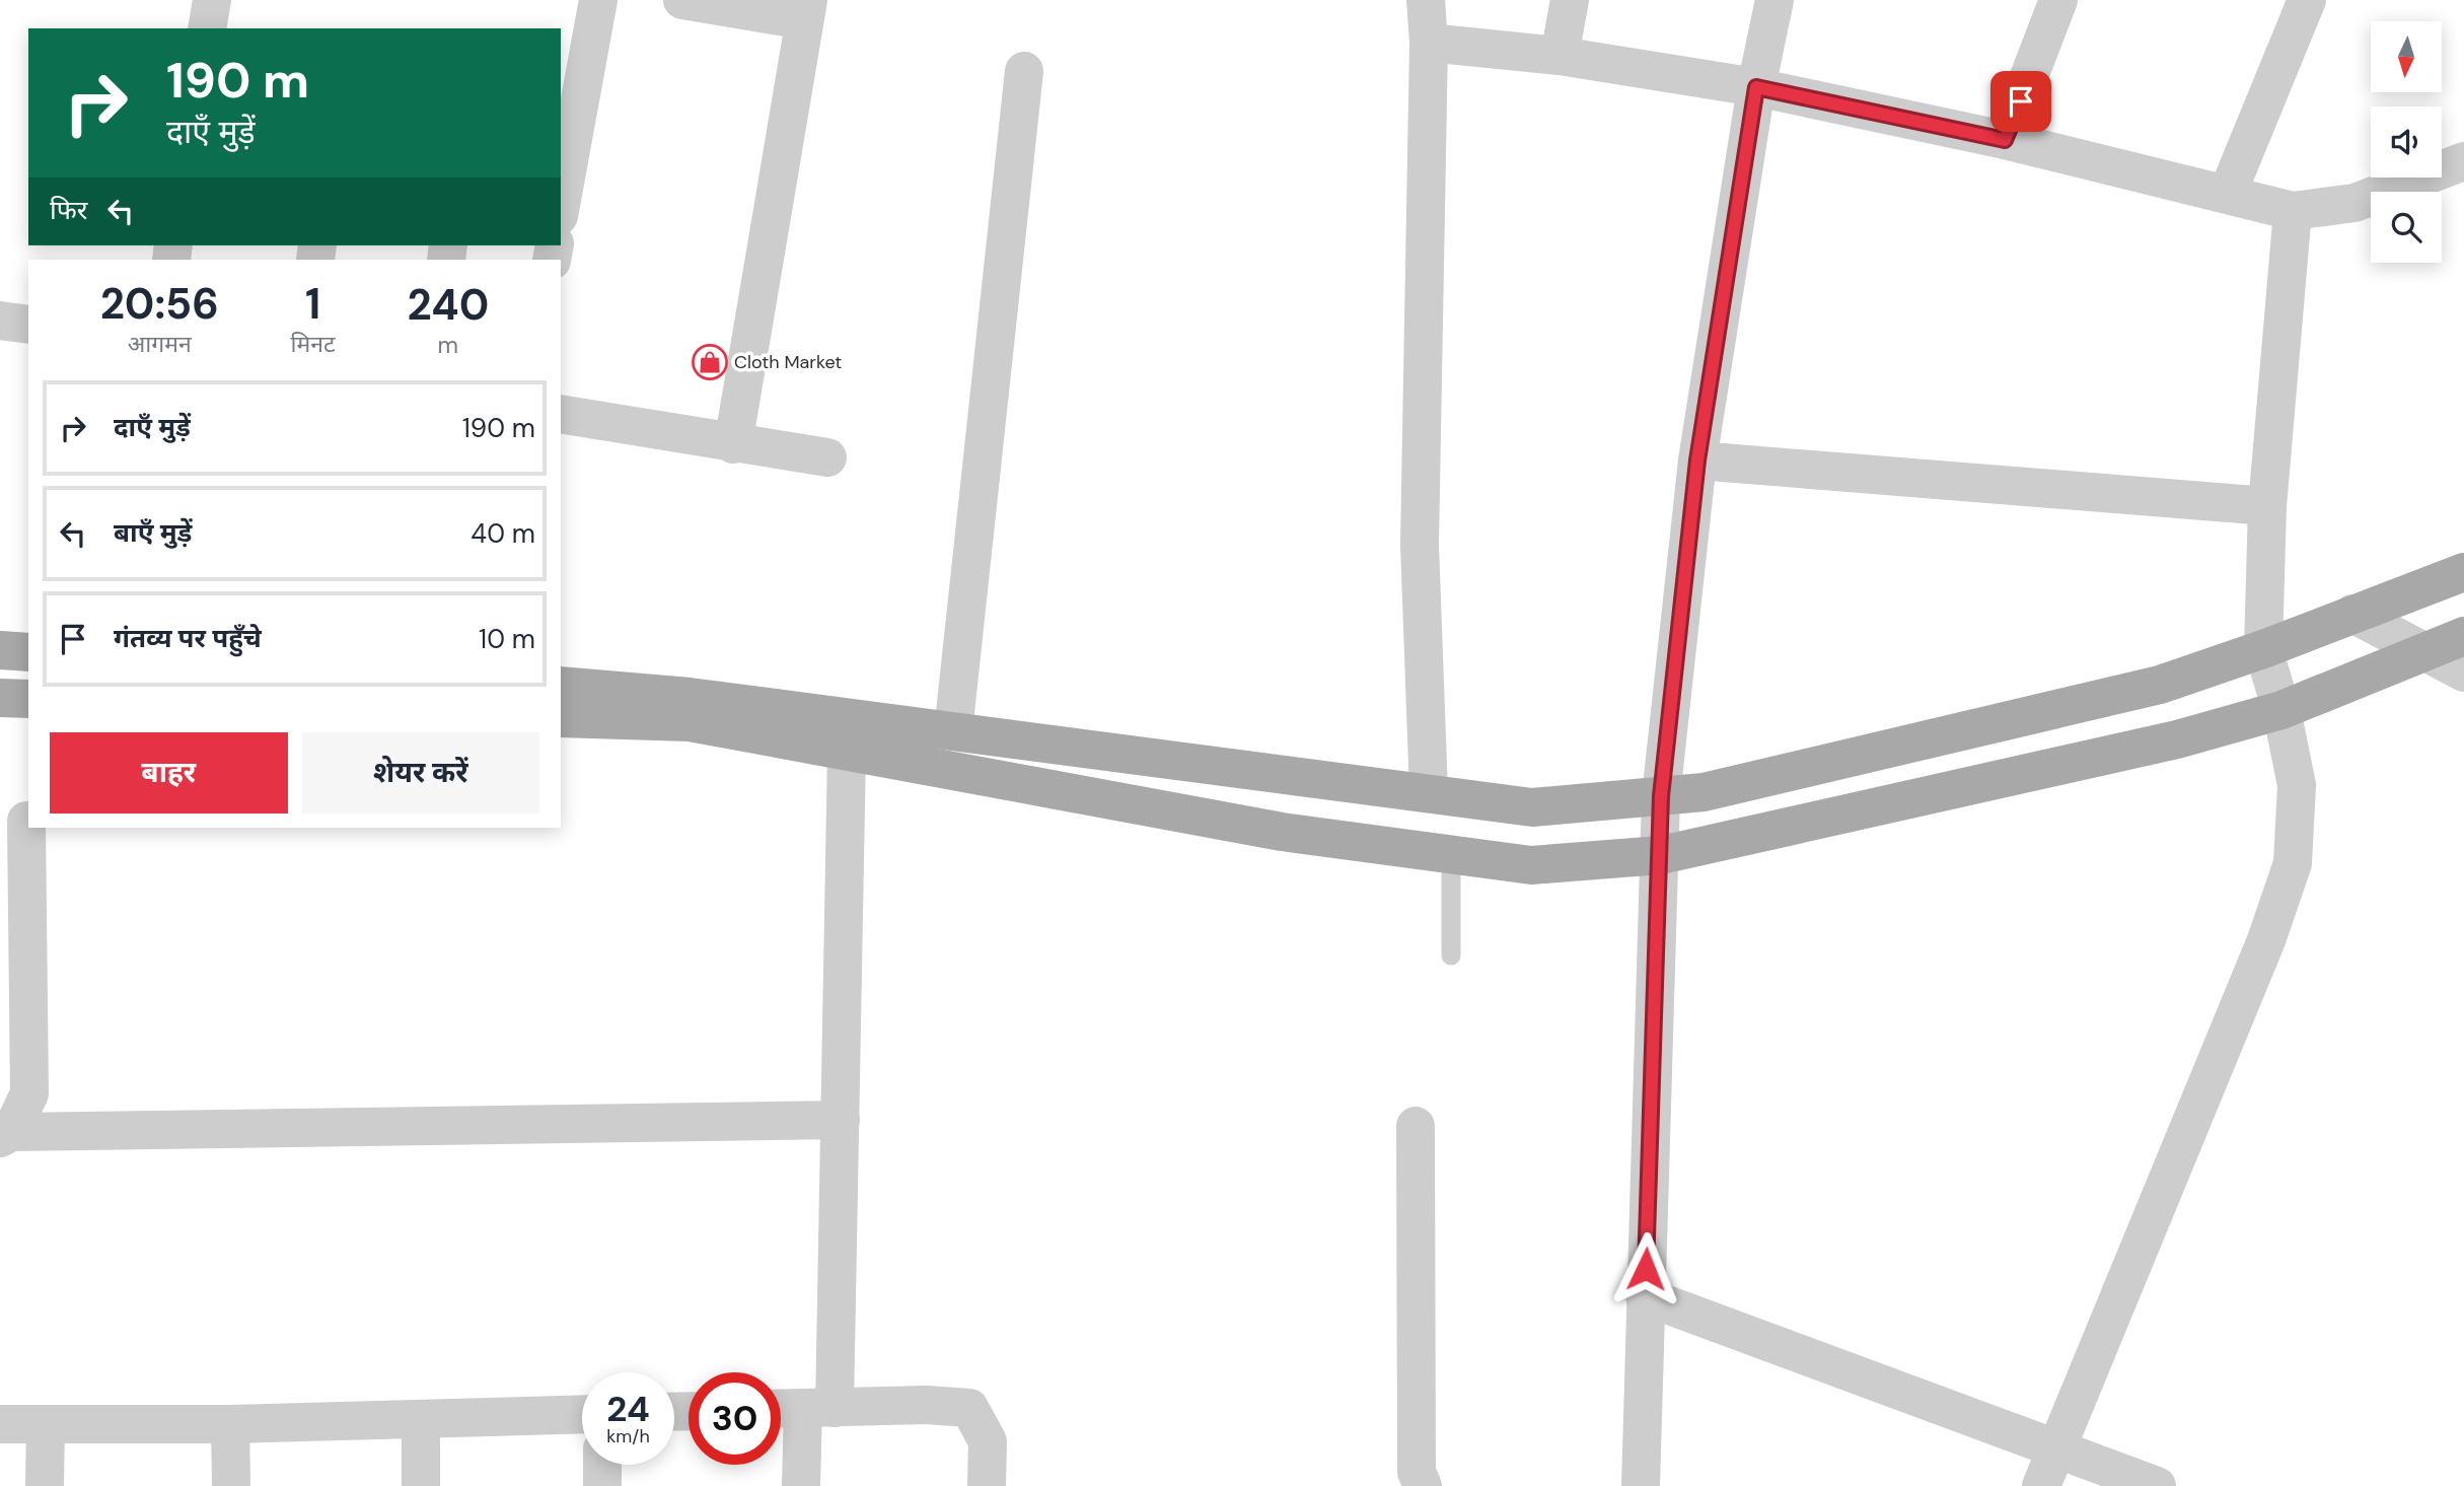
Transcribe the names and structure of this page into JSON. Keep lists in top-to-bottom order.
{
  "places": {
    "shop": ["Cloth Market"]
  },
  "north": "bottom",
  "page": {
    "turn": ["190 m", "दाएँ मुड़ें"],
    "then": "फिर",
    "eta": [
      "20:56",
      "आगमन",
      "1",
      "मिनट",
      "240",
      "m"
    ],
    "list": [
      {
        "name": "दाएँ मुड़ें",
        "value": "190 m"
      },
      {
        "name": "बाएँ मुड़ें",
        "value": "40 m"
      },
      {
        "name": "गंतव्य पर पहुँचे",
        "value": "10 m"
      }
    ],
    "buttons": ["बाहर", "शेयर करें"],
    "speed": "24 km/h",
    "limit": "30"
  }
}
